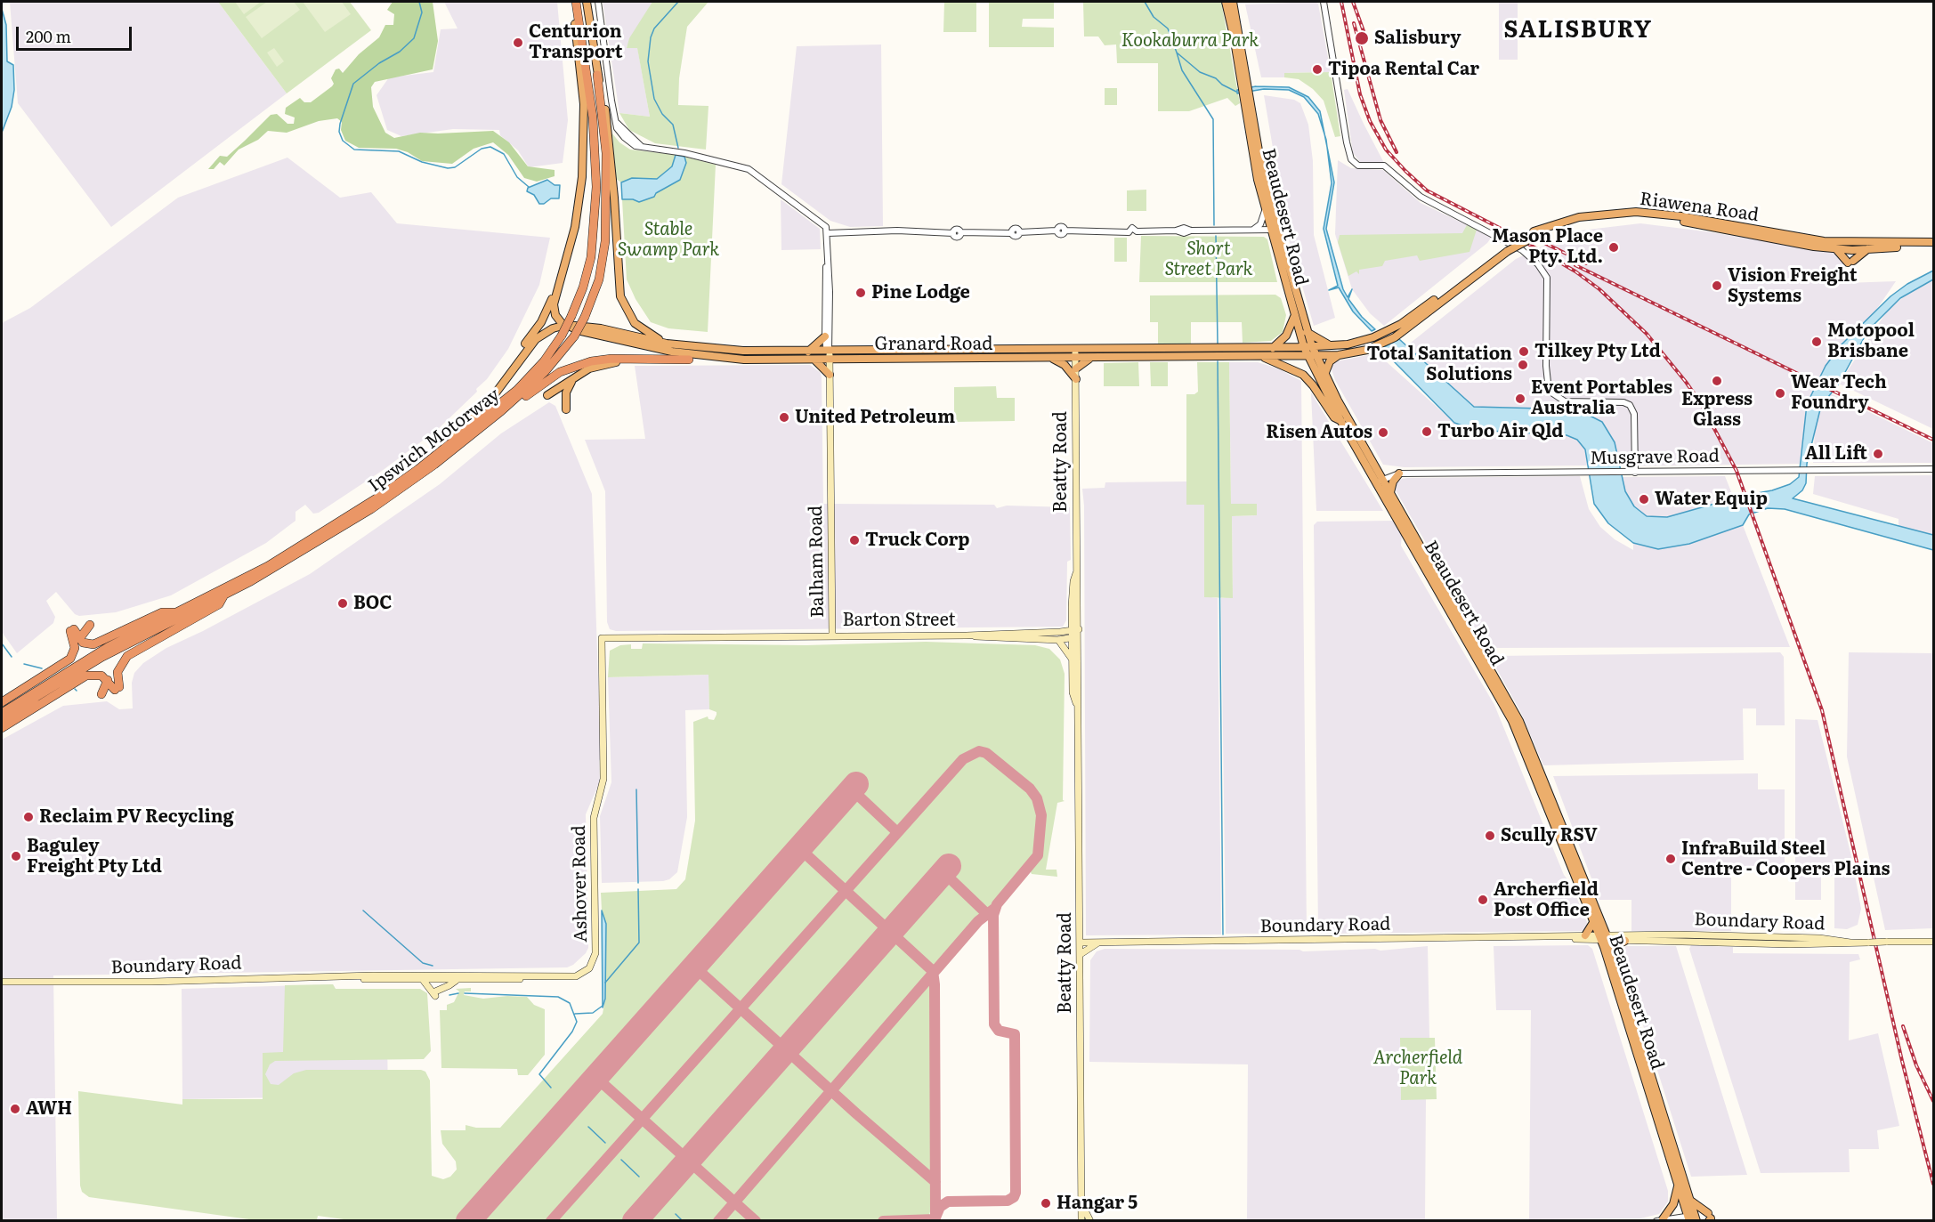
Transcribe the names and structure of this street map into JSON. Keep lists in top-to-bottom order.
{
  "streets": {
    "highway": [
      "Riawena Road",
      "Beaudesert Road",
      "Granard Road",
      "Ipswich Motorway"
    ],
    "main road": [
      "Beatty Road",
      "Balham Road",
      "Barton Street",
      "Ashover Road",
      "Boundary Road"
    ],
    "street": ["Musgrave Road"]
  },
  "crossings": [
    ["Riawena Road", "Beaudesert Road"],
    ["Riawena Road", "Granard Road"],
    ["Beaudesert Road", "Granard Road"],
    ["Beaudesert Road", "Musgrave Road"],
    ["Beaudesert Road", "Boundary Road"],
    ["Granard Road", "Ipswich Motorway"],
    ["Granard Road", "Beatty Road"],
    ["Granard Road", "Balham Road"],
    ["Beatty Road", "Barton Street"],
    ["Beatty Road", "Boundary Road"],
    ["Balham Road", "Barton Street"],
    ["Balham Road", "Ashover Road"],
    ["Ashover Road", "Boundary Road"]
  ],
  "districts": ["SALISBURY"],
  "parks": [
    "Kookaburra Park",
    "Stable Swamp Park",
    "Short Street Park",
    "Archerfield Park"
  ],
  "places": [
    "Salisbury",
    "Centurion Transport",
    "Tipoa Rental Car",
    "Mason Place Pty. Ltd.",
    "Vision Freight Systems",
    "Pine Lodge",
    "Motopool Brisbane",
    "Tilkey Pty Ltd",
    "Total Sanitation Solutions",
    "Express Glass",
    "Wear Tech Foundry",
    "Event Portables Australia",
    "United Petroleum",
    "Turbo Air Qld",
    "Risen Autos",
    "All Lift",
    "Water Equip",
    "Truck Corp",
    "BOC",
    "Reclaim PV Recycling",
    "Scully RSV",
    "Baguley Freight Pty Ltd",
    "InfraBuild Steel Centre - Coopers Plains",
    "Archerfield Post Office",
    "AWH",
    "Hangar 5"
  ],
  "scale_bar": "200 m"
}
